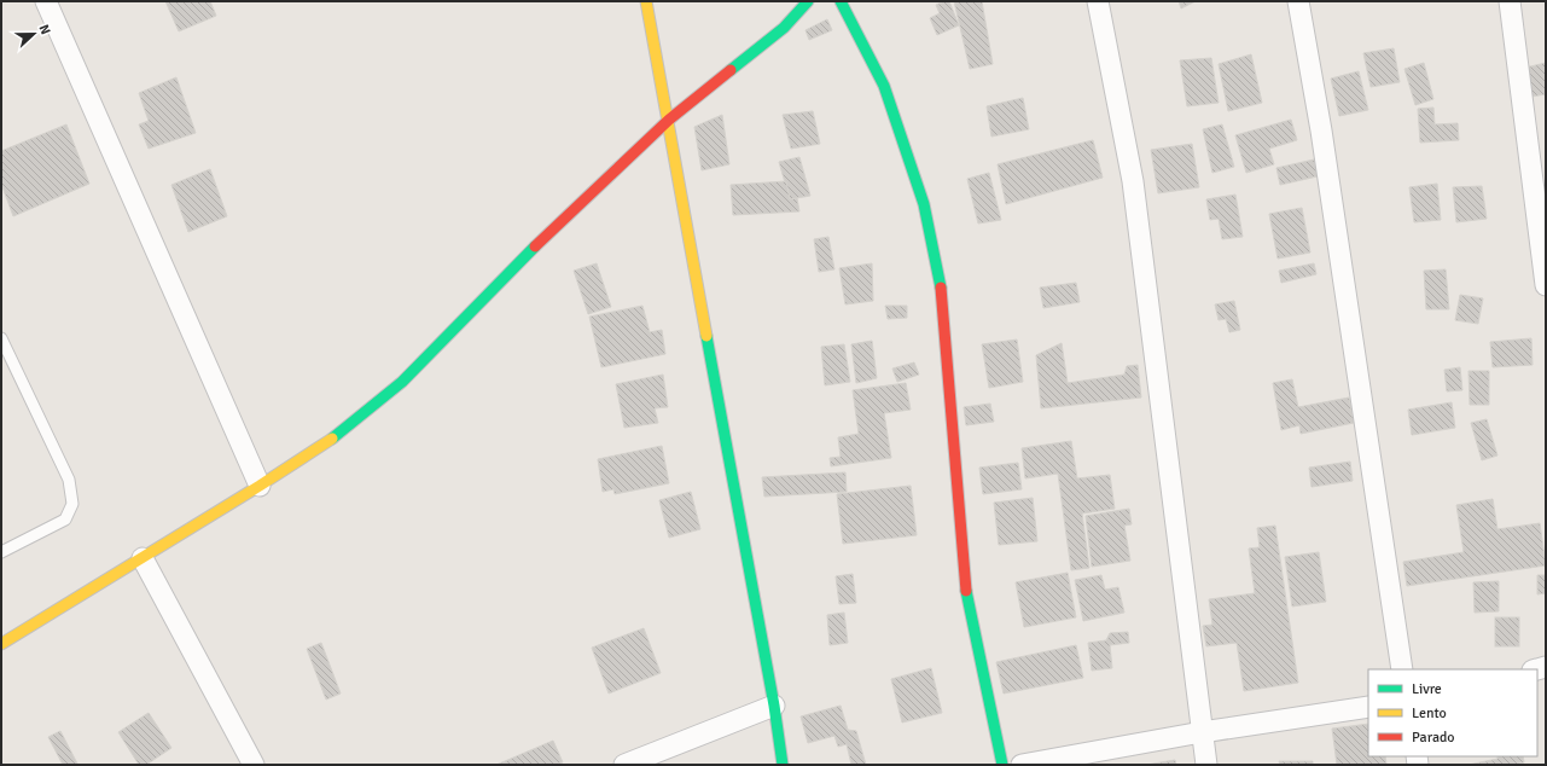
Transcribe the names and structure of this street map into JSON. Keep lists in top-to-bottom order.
{
  "legend": ["Livre", "Lento", "Parado"],
  "north": "right"
}
